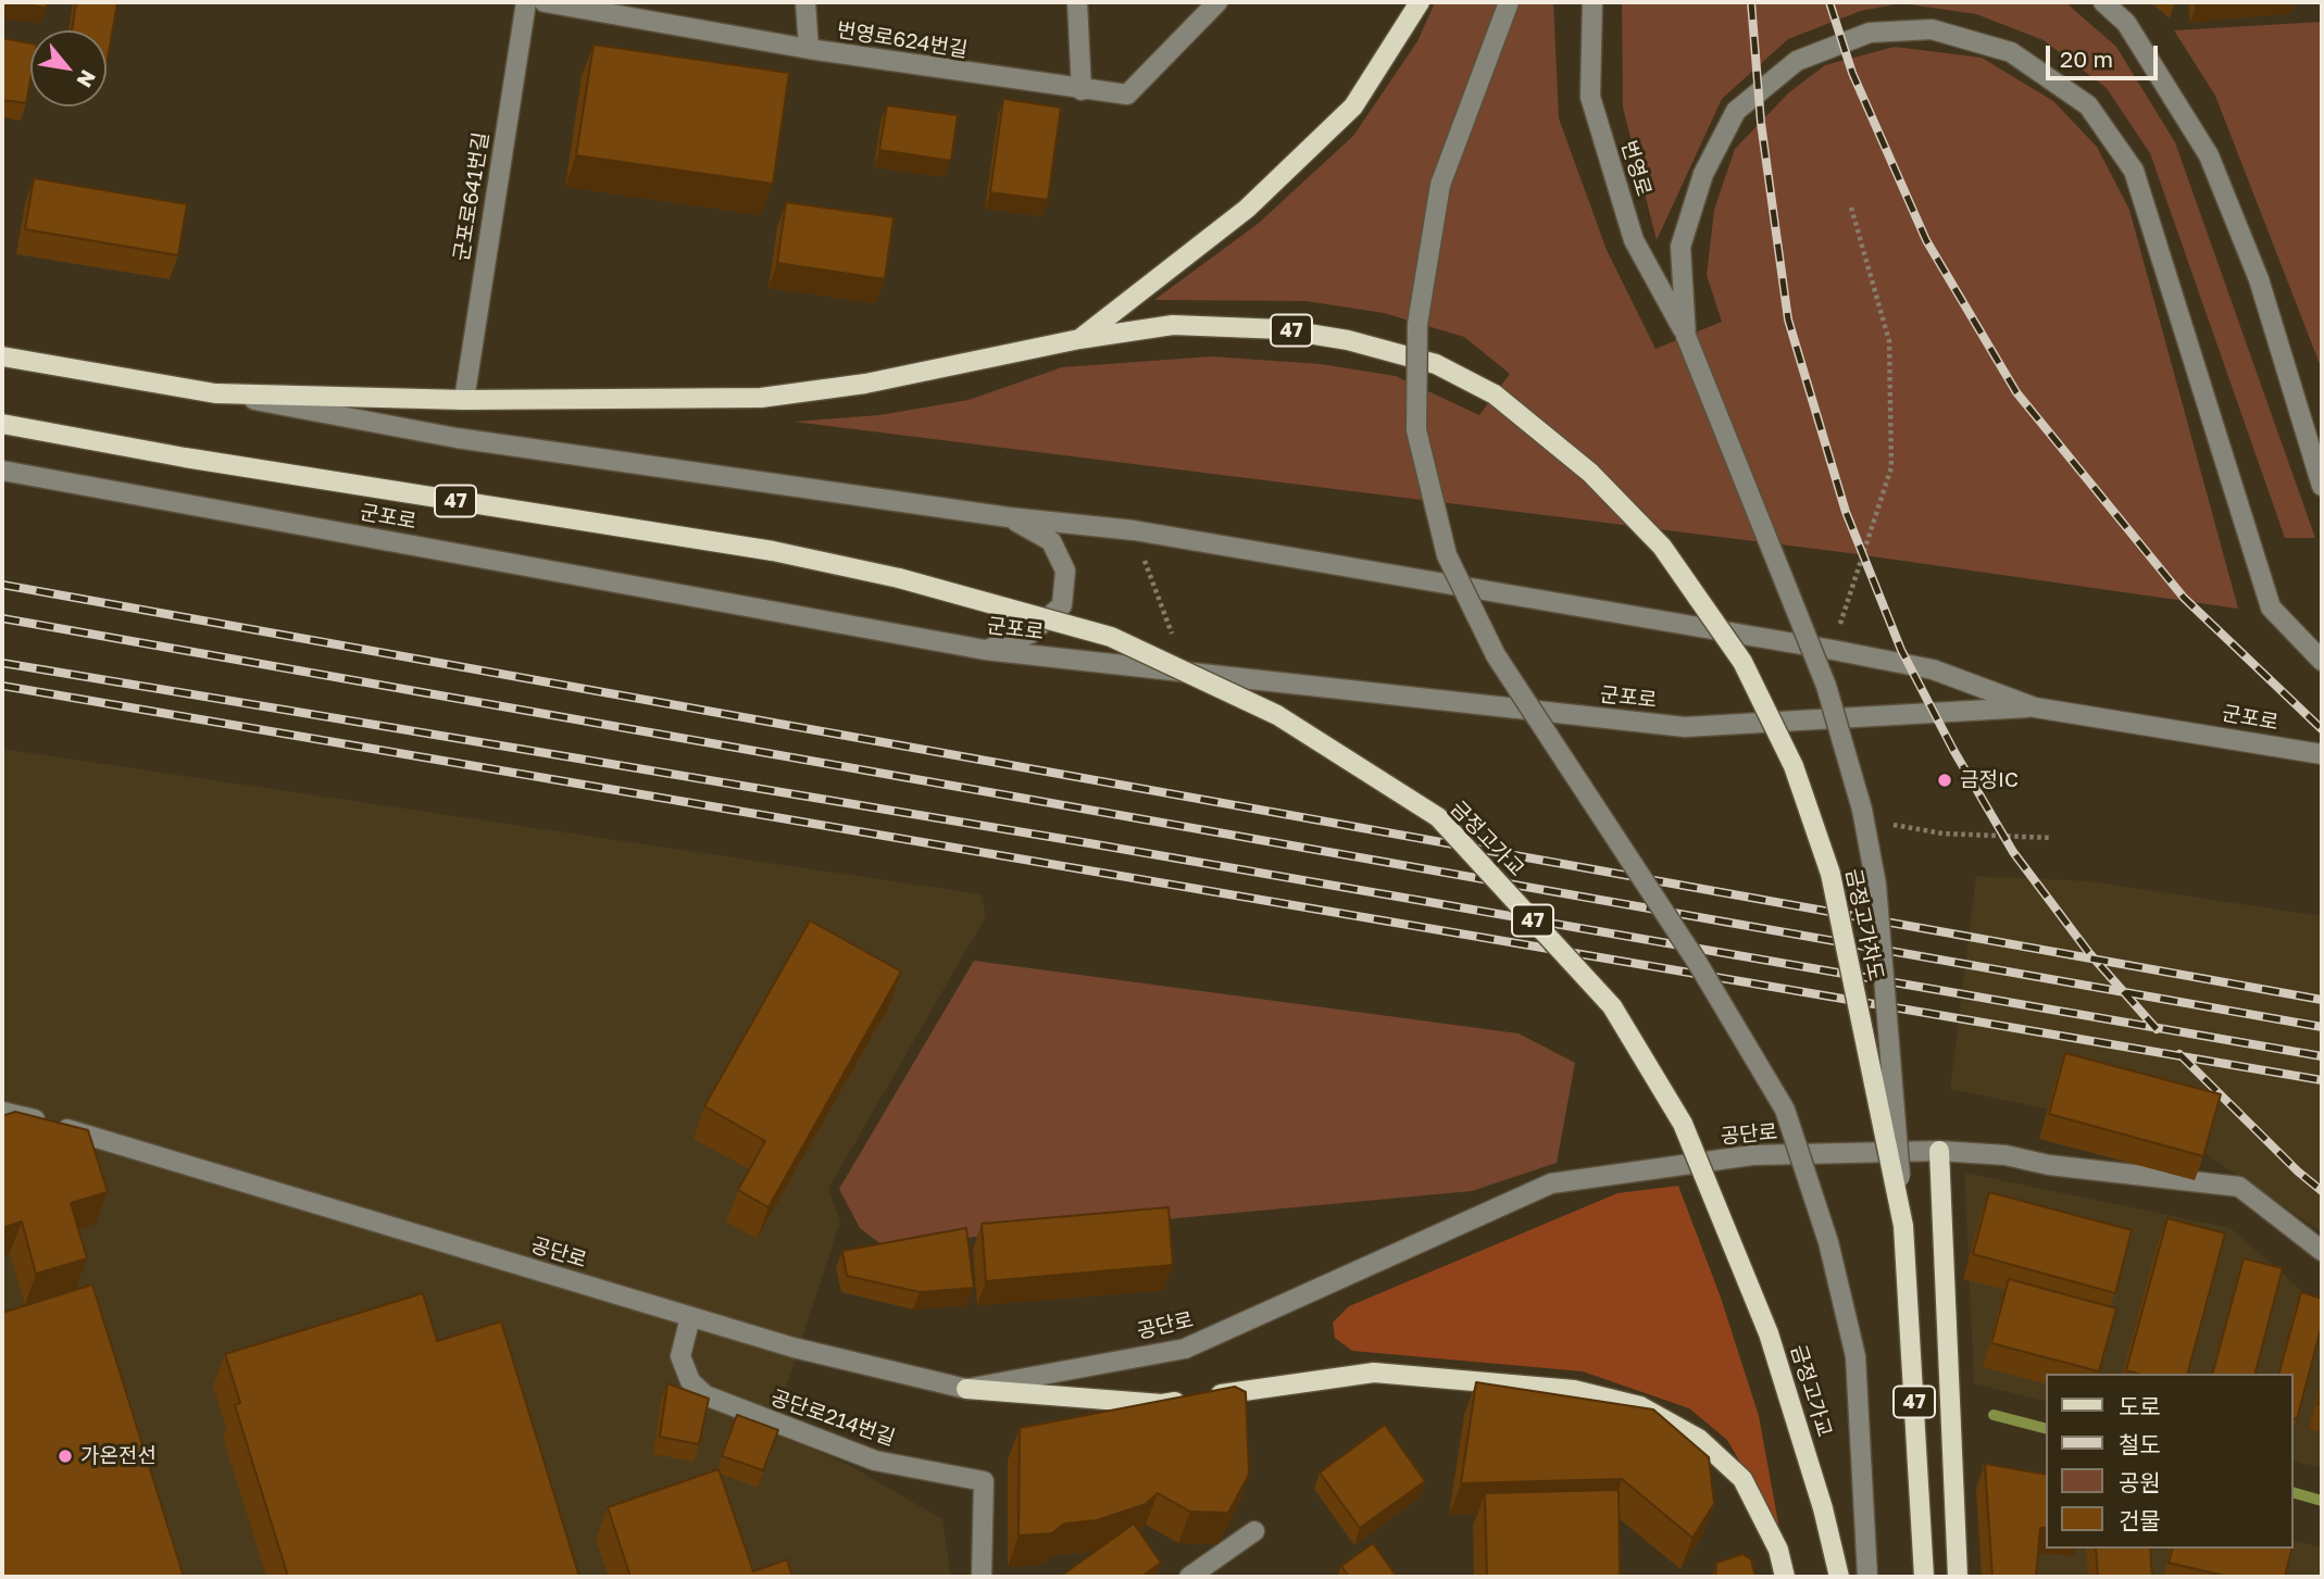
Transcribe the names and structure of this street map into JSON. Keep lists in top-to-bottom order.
{
  "streets": {
    "main road": [
      "47",
      "군포로",
      "금정고가교",
      "금정고가차도"
    ],
    "street": [
      "번영로624번길",
      "번영로",
      "군포로641번길",
      "공단로",
      "공단로214번길"
    ]
  },
  "crossings": [
    ["군포로641번길", "군포로"],
    ["군포로", "금정고가교"],
    ["군포로", "금정고가차도"],
    ["공단로", "공단로214번길"]
  ],
  "places": ["금정IC", "가온전선"],
  "legend": [
    "도로",
    "철도",
    "공원",
    "건물"
  ],
  "scale_bar": "20 m",
  "north": "bottom right"
}
